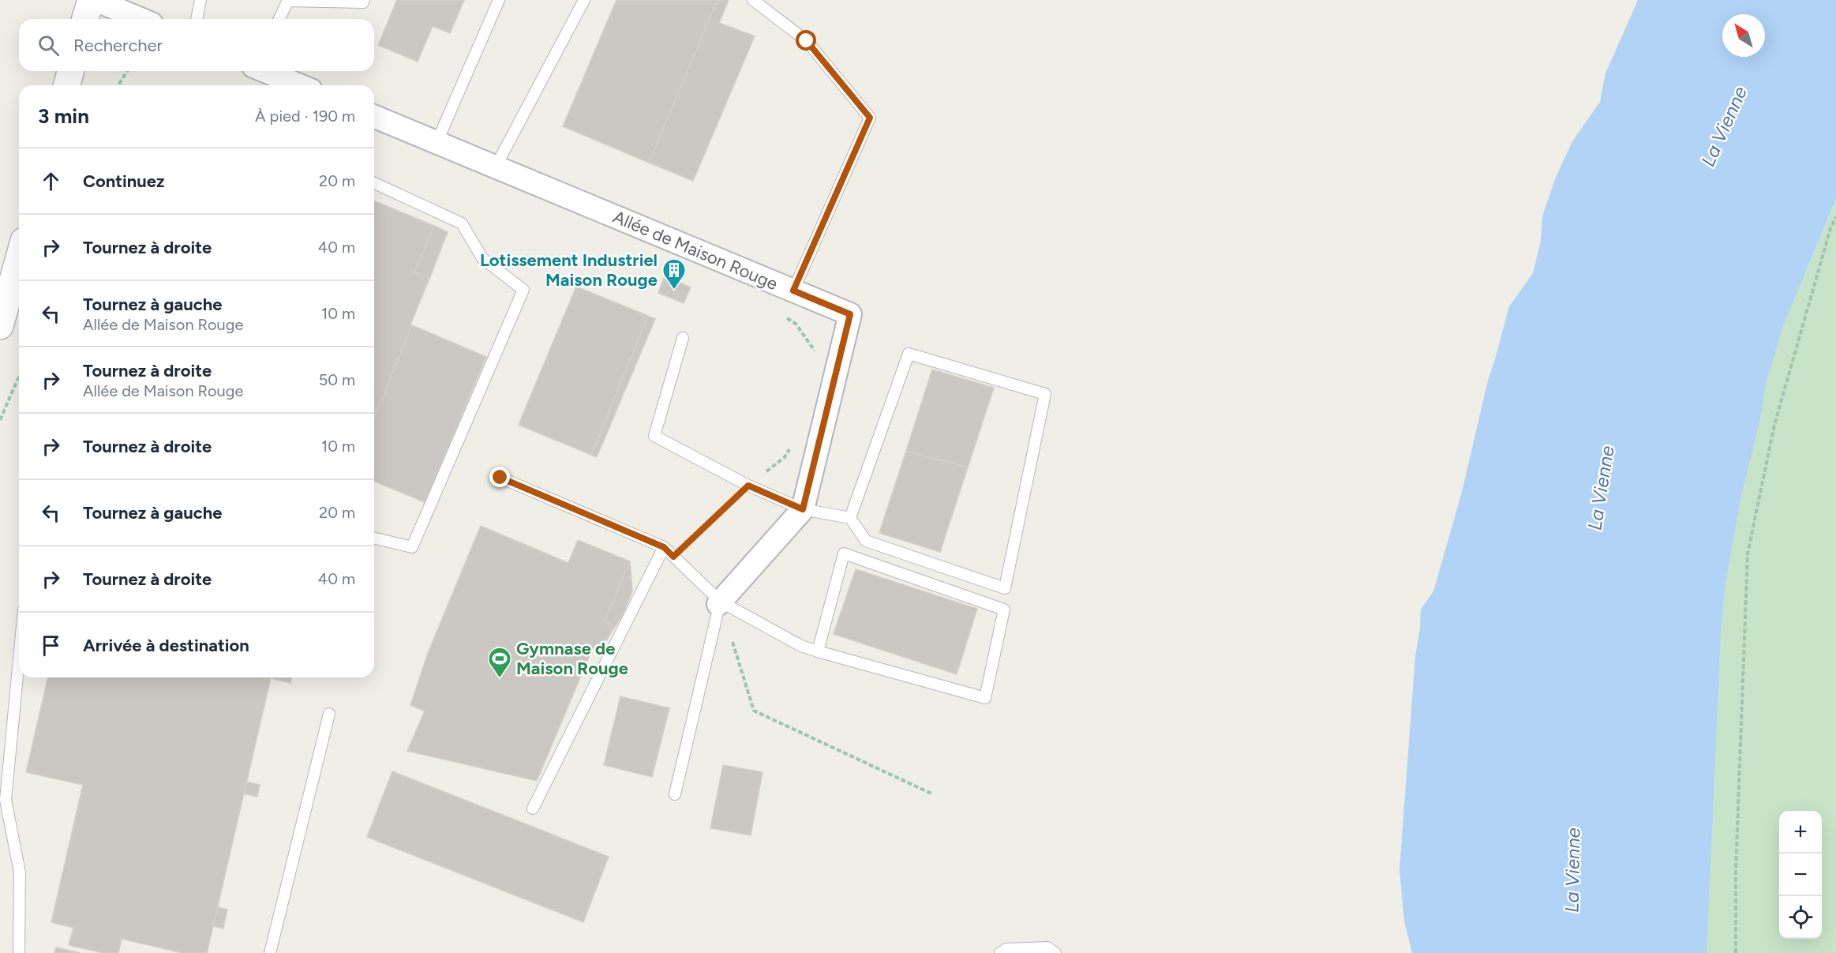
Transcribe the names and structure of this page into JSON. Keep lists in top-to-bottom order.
{
  "streets": {
    "street": ["Allée de Maison Rouge"]
  },
  "water": ["La Vienne"],
  "places": {
    "building": ["Lotissement Industriel Maison Rouge"],
    "sports": ["Gymnase de Maison Rouge"]
  },
  "north": "top left",
  "page": {
    "search": "Rechercher",
    "heading": ["3 min", "À pied · 190 m"],
    "list": [
      ["Continuez", "20 m"],
      ["Tournez à droite", "40 m"],
      ["Tournez à gauche", "Allée de Maison Rouge", "10 m"],
      ["Tournez à droite", "Allée de Maison Rouge", "50 m"],
      ["Tournez à droite", "10 m"],
      ["Tournez à gauche", "20 m"],
      ["Tournez à droite", "40 m"],
      "Arrivée à destination"
    ],
    "map_buttons": ["+", "−"]
  }
}
